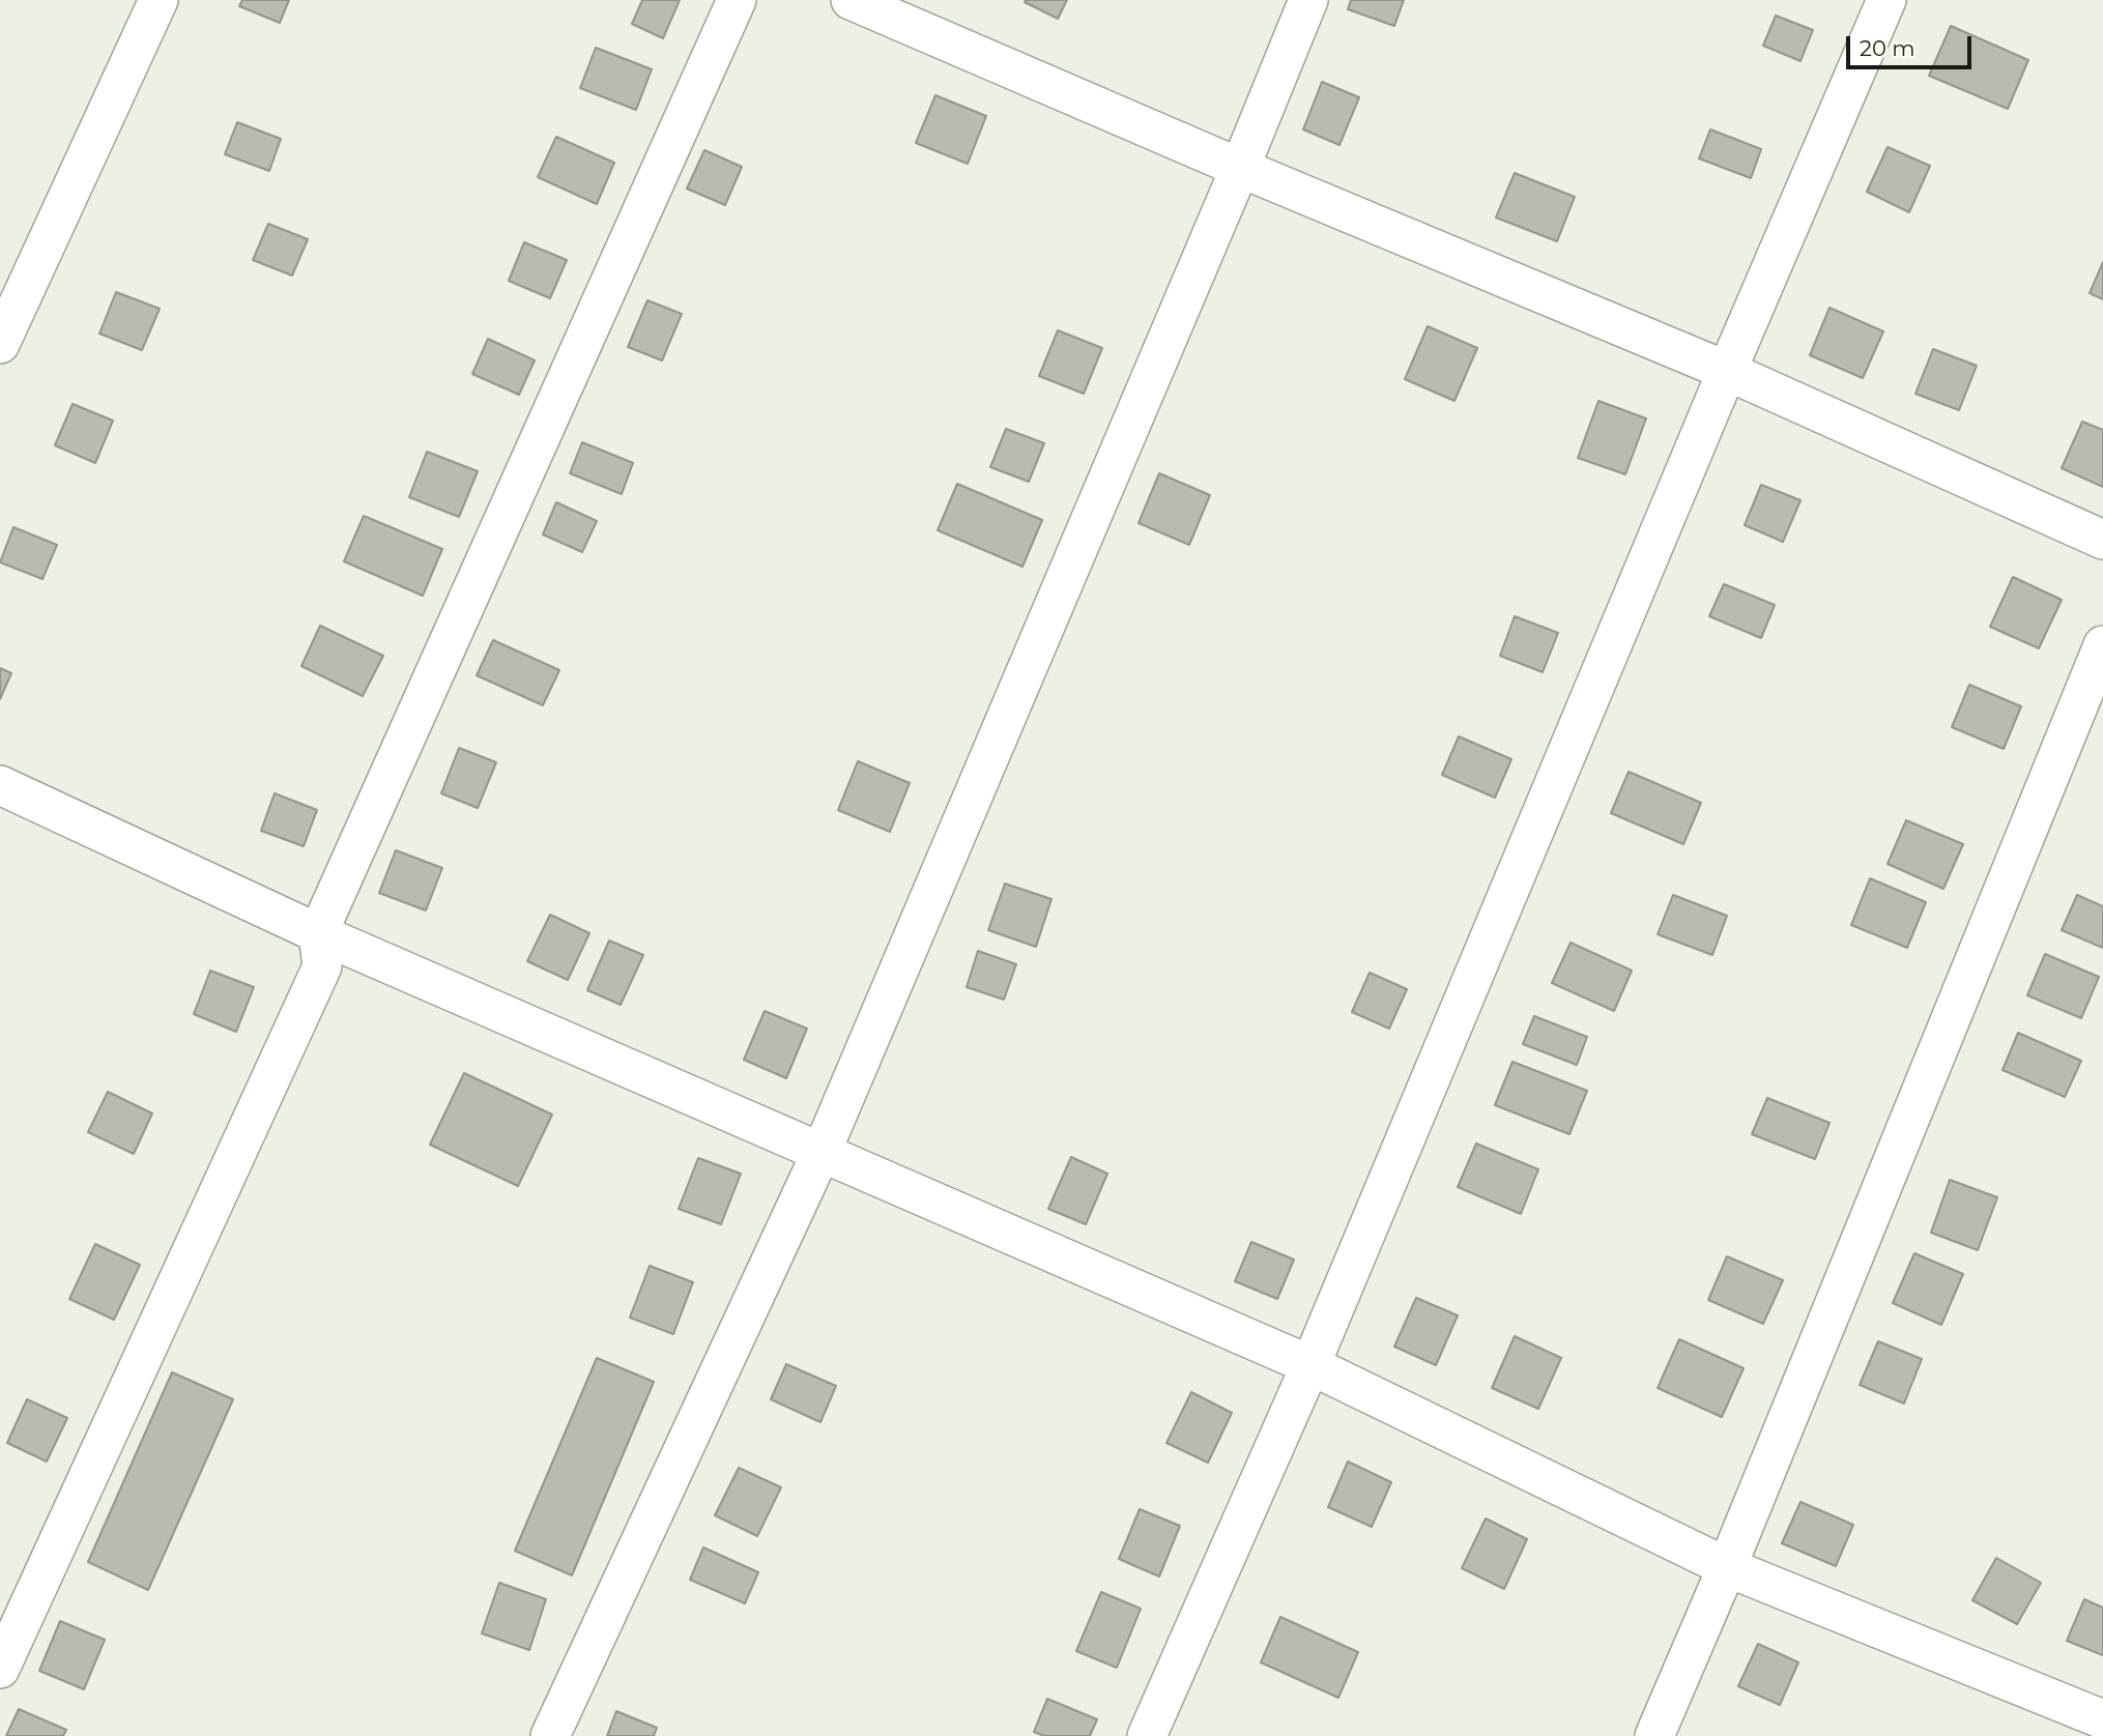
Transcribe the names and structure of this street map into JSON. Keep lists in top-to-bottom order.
{
  "scale_bar": "20 m"
}
